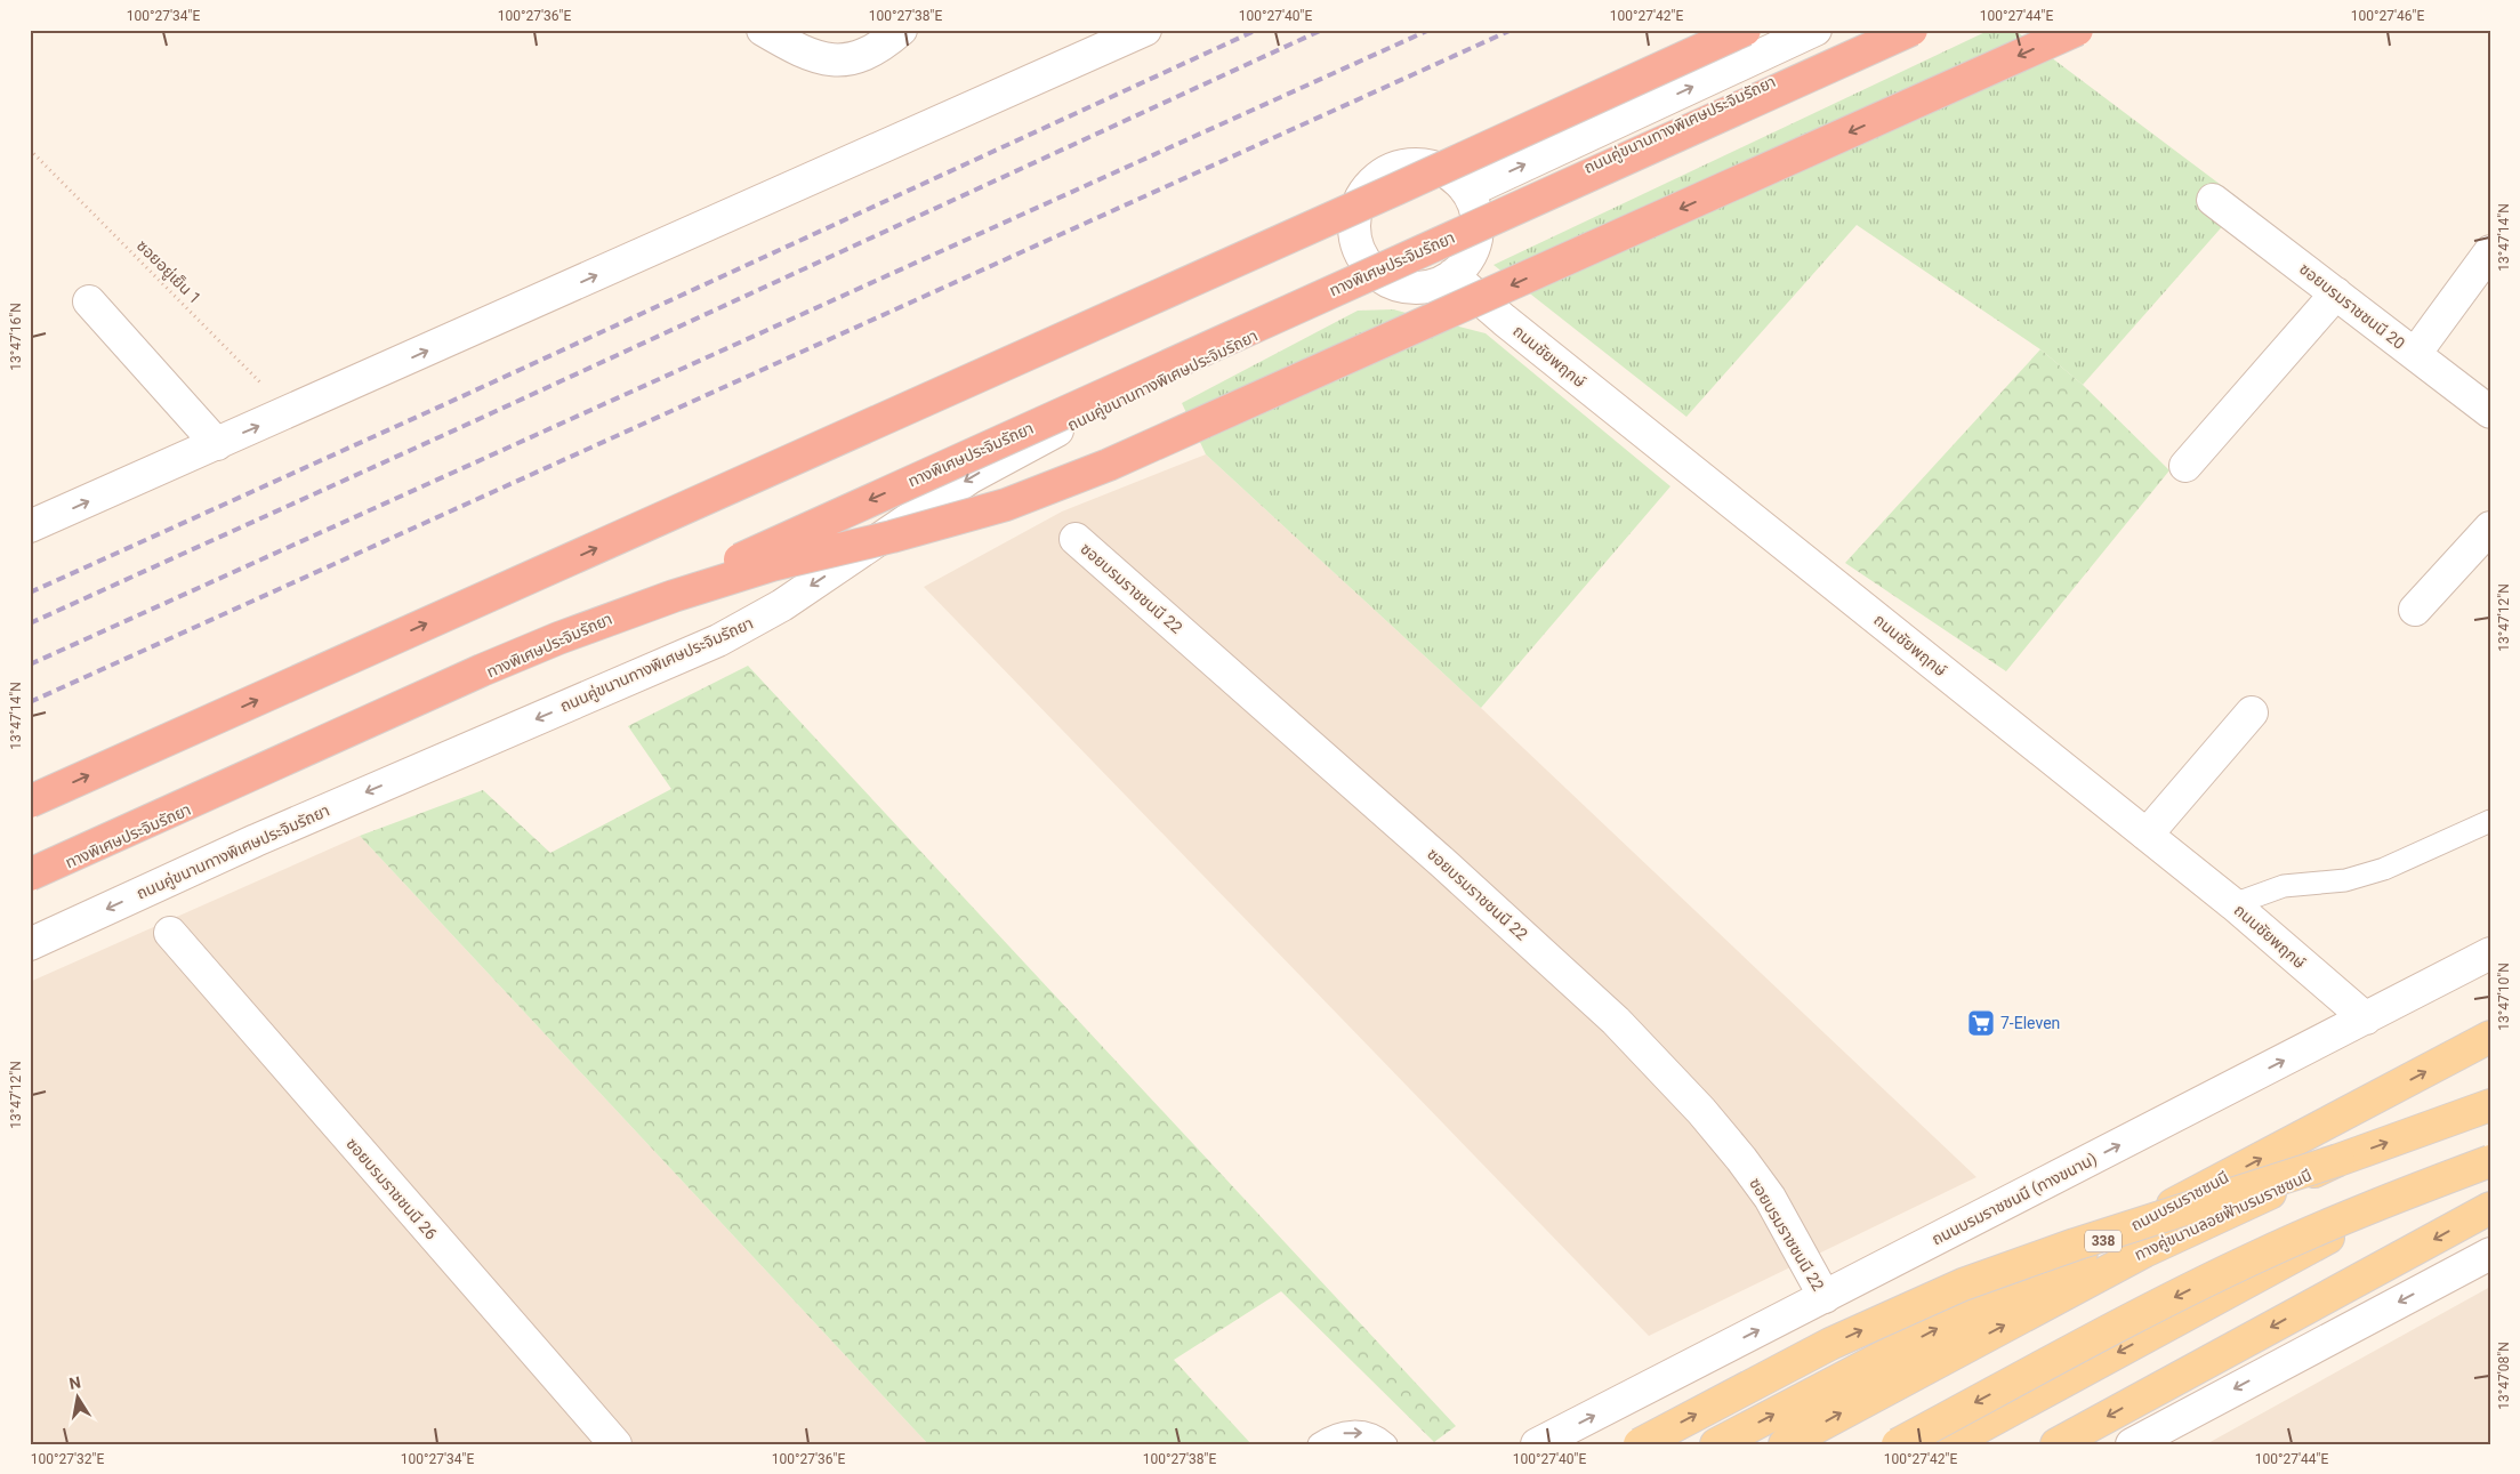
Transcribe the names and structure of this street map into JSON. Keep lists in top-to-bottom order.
{
  "streets": {
    "highway": ["ทางพิเศษประจิมรัถยา"],
    "main road": [
      "ถนนคู่ขนานทางพิเศษประจิมรัถยา",
      "ซอยบรมราชชนนี 20",
      "ถนนชัยพฤกษ์",
      "ซอยบรมราชชนนี 22",
      "ซอยบรมราชชนนี 26",
      "ถนนบรมราชชนนี (ทางขนาน)",
      "ถนนบรมราชชนนี",
      "ทางคู่ขนานลอยฟ้าบรมราชชนนี",
      "338"
    ],
    "path": ["ซอยอยู่เย็น 1"]
  },
  "crossings": [
    ["ถนนคู่ขนานทางพิเศษประจิมรัถยา", "ถนนชัยพฤกษ์"],
    ["ถนนชัยพฤกษ์", "ถนนบรมราชชนนี (ทางขนาน)"],
    ["ซอยบรมราชชนนี 22", "ถนนบรมราชชนนี (ทางขนาน)"]
  ],
  "one_way": ["ถนนคู่ขนานทางพิเศษประจิมรัถยา"],
  "places": {
    "supermarket": ["7-Eleven"]
  },
  "north": "top",
  "coordinates": [
    "100°27'34\"E",
    "100°27'36\"E",
    "100°27'38\"E",
    "100°27'40\"E",
    "100°27'42\"E",
    "100°27'44\"E",
    "100°27'46\"E",
    "13°47'14\"N",
    "13°47'16\"N",
    "13°47'12\"N",
    "13°47'10\"N",
    "13°47'08\"N",
    "100°27'32\"E"
  ]
}
